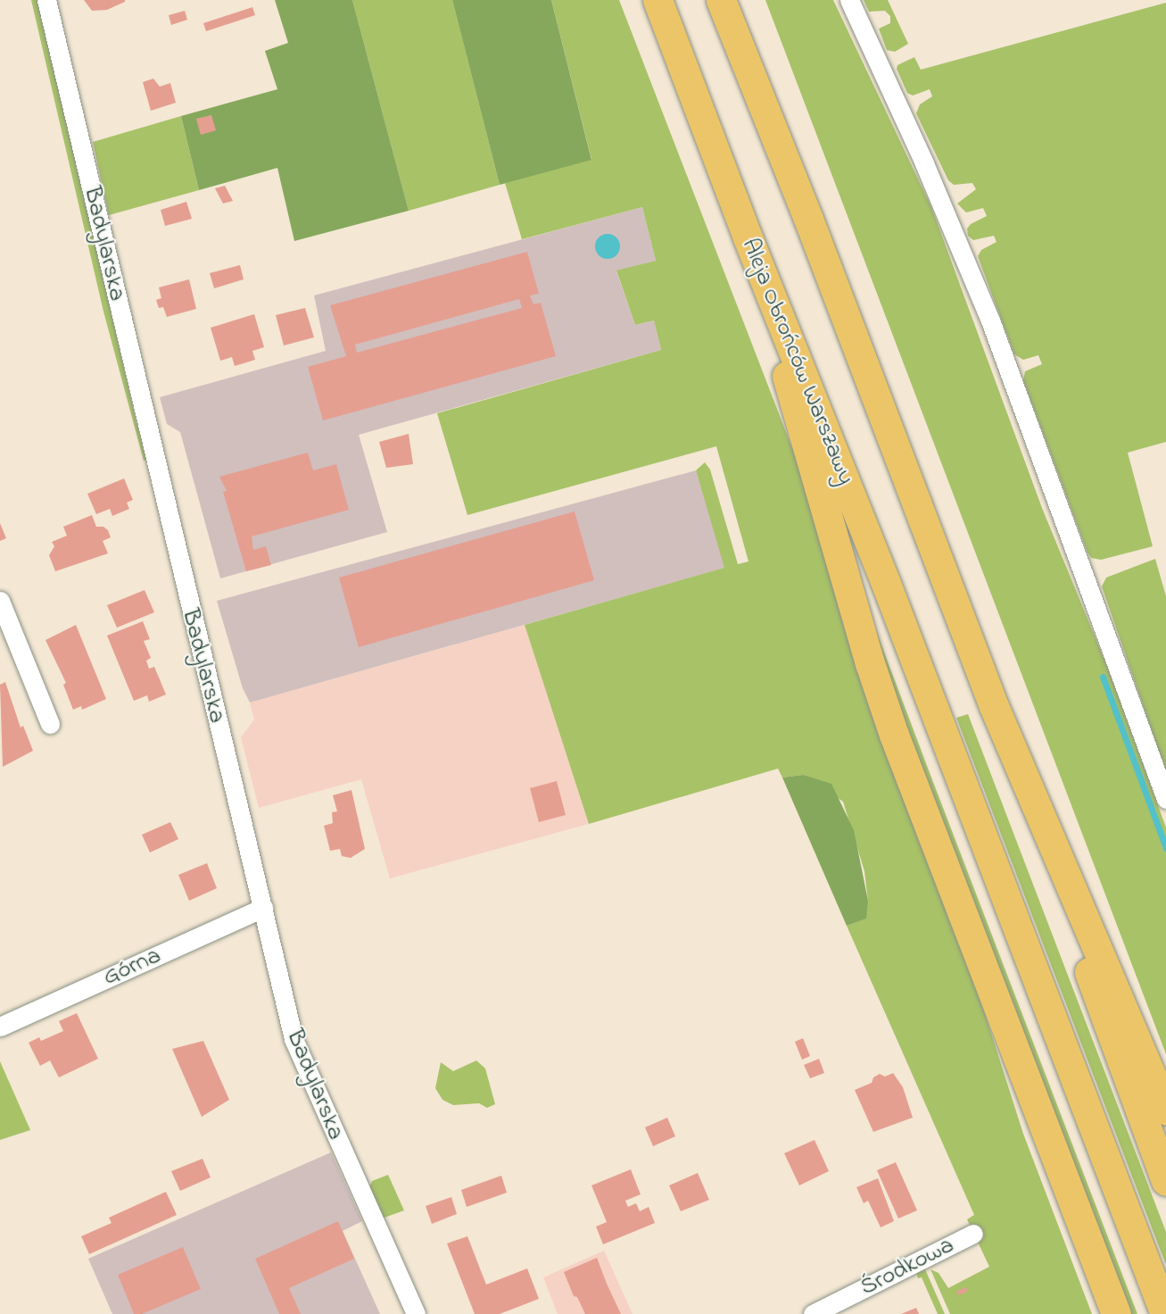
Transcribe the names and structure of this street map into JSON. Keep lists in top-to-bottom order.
{
  "streets": {
    "main road": ["Aleja Obrońców Warszawy"],
    "street": ["Badylarska", "Górna", "Środkowa"]
  },
  "crossings": [
    ["Badylarska", "Górna"]
  ]
}
